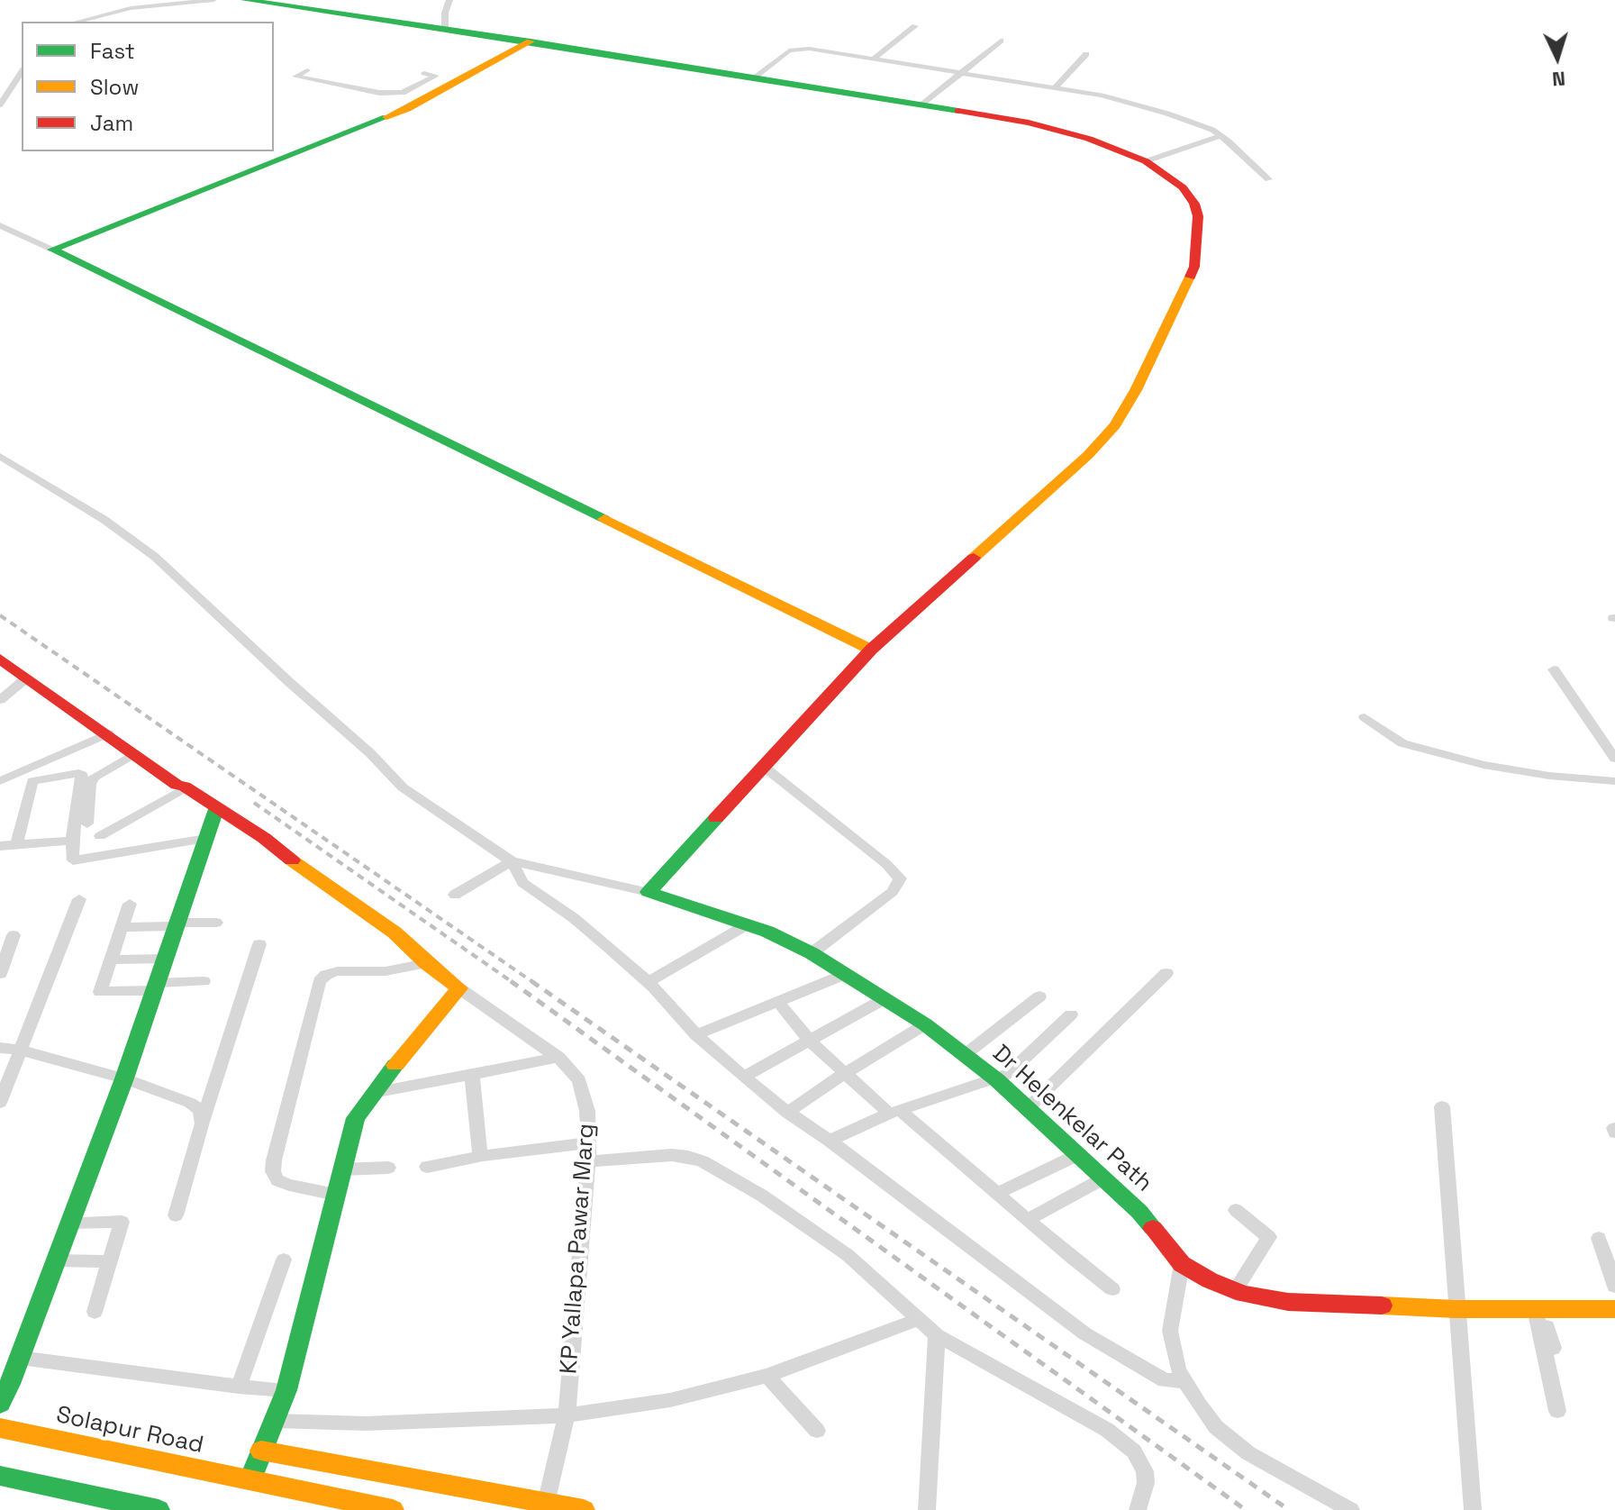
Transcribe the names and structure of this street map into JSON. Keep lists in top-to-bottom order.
{
  "streets": {
    "main road": ["Dr Helenkelar Path", "KP Yallapa Pawar Marg", "Solapur Road"]
  },
  "legend": ["Fast", "Slow", "Jam"],
  "north": "bottom"
}
